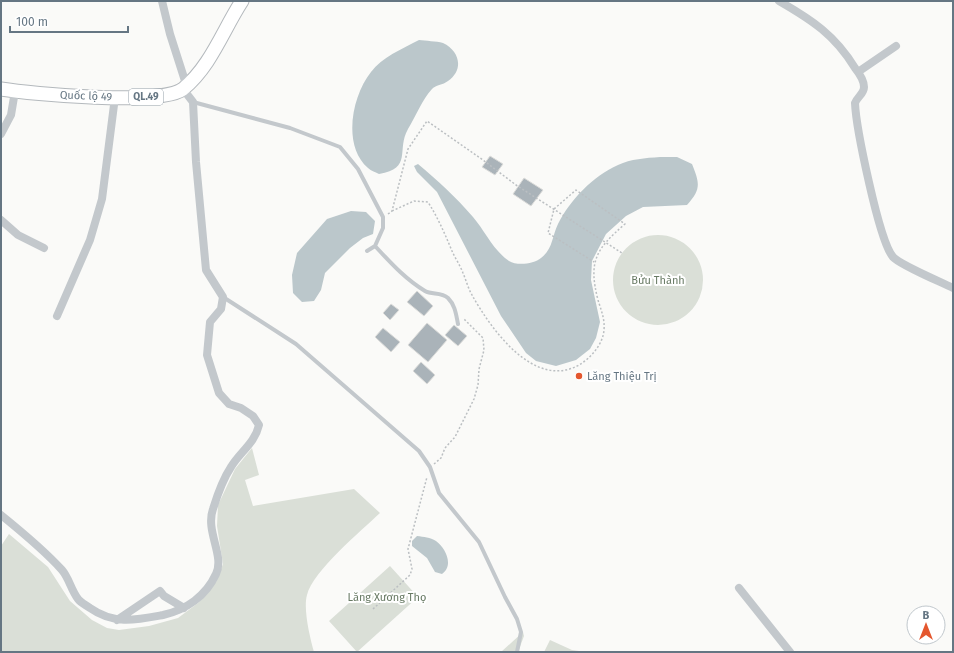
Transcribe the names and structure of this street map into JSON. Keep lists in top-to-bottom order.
{
  "streets": {
    "highway": ["Quốc lộ 49", "QL.49"]
  },
  "parks": ["Bửu Thành", "Lăng Xương Thọ"],
  "places": ["Lăng Thiệu Trị"],
  "scale_bar": "100 m",
  "north": "top"
}
